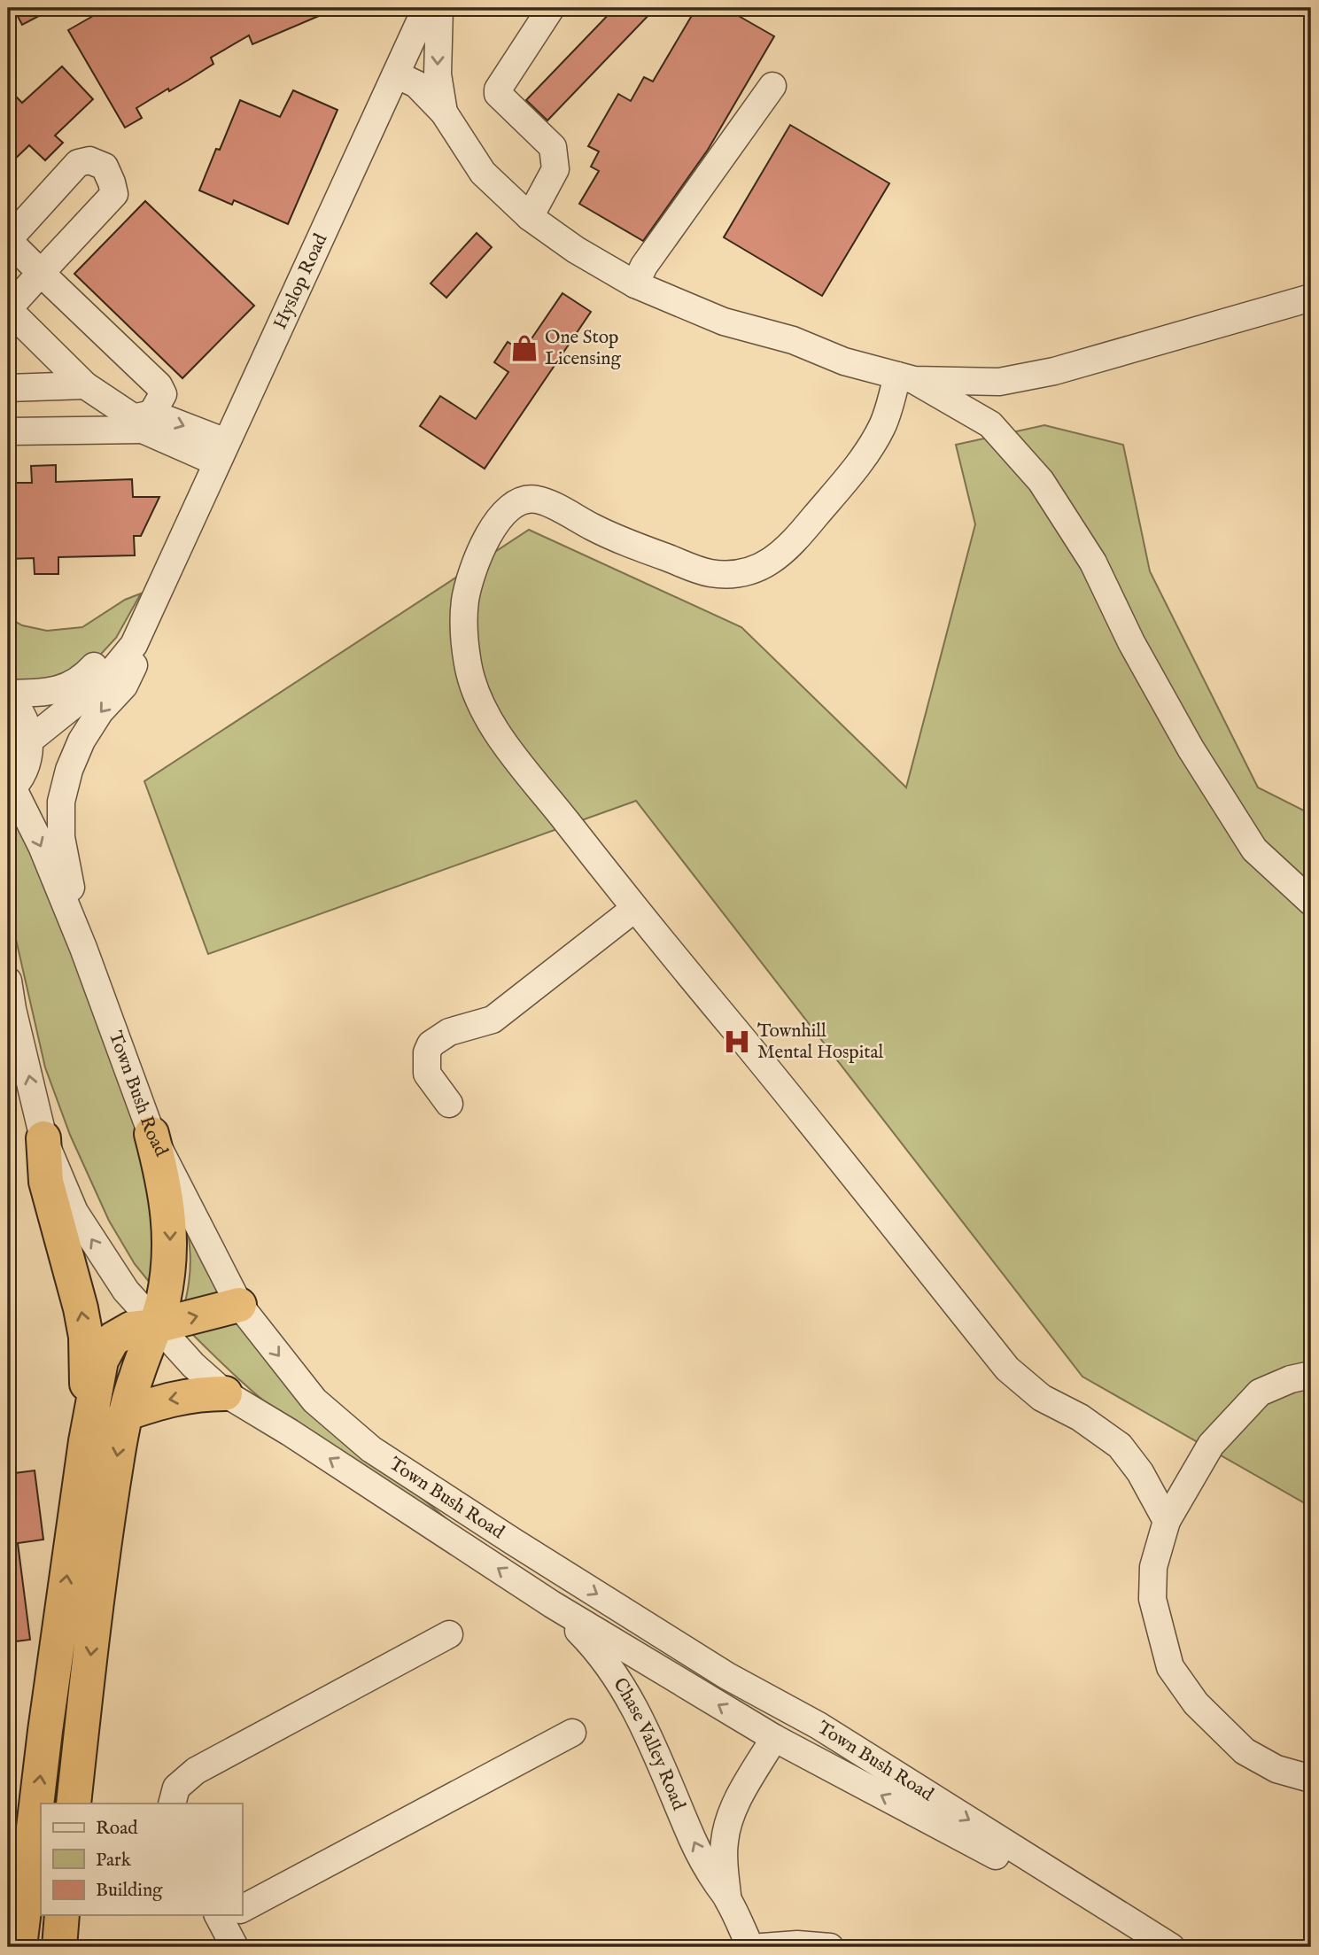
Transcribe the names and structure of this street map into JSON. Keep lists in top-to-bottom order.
{
  "streets": {
    "street": ["Hyslop Road", "Town Bush Road", "Chase Valley Road"]
  },
  "crossings": [
    ["Town Bush Road", "Chase Valley Road"]
  ],
  "one_way": ["Chase Valley Road"],
  "places": {
    "shop": ["One Stop Licensing"],
    "hospital": ["Townhill Mental Hospital"]
  },
  "legend": ["Road", "Park", "Building"]
}
